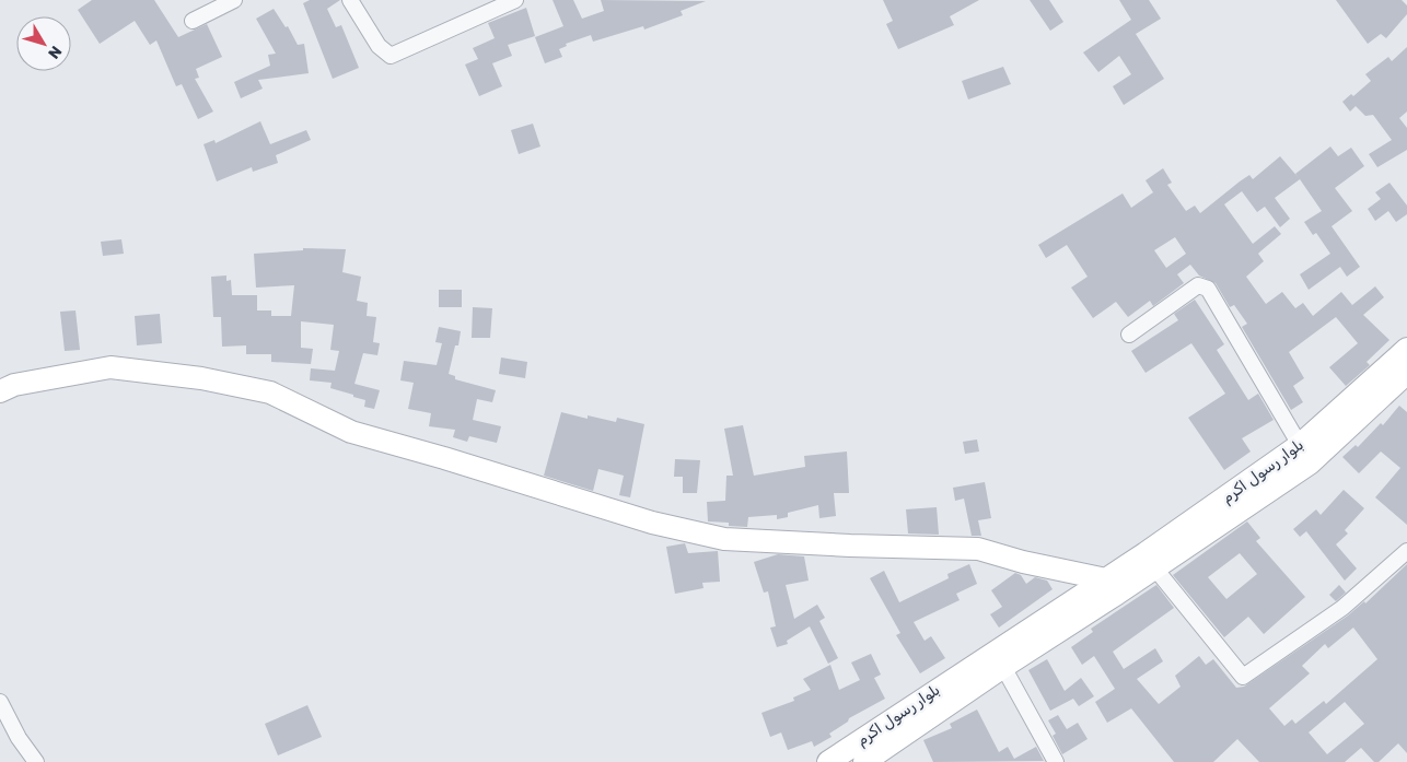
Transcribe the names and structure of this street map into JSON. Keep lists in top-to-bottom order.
{
  "streets": {
    "main road": ["بلوار رسول اکرم"]
  },
  "north": "bottom right"
}
